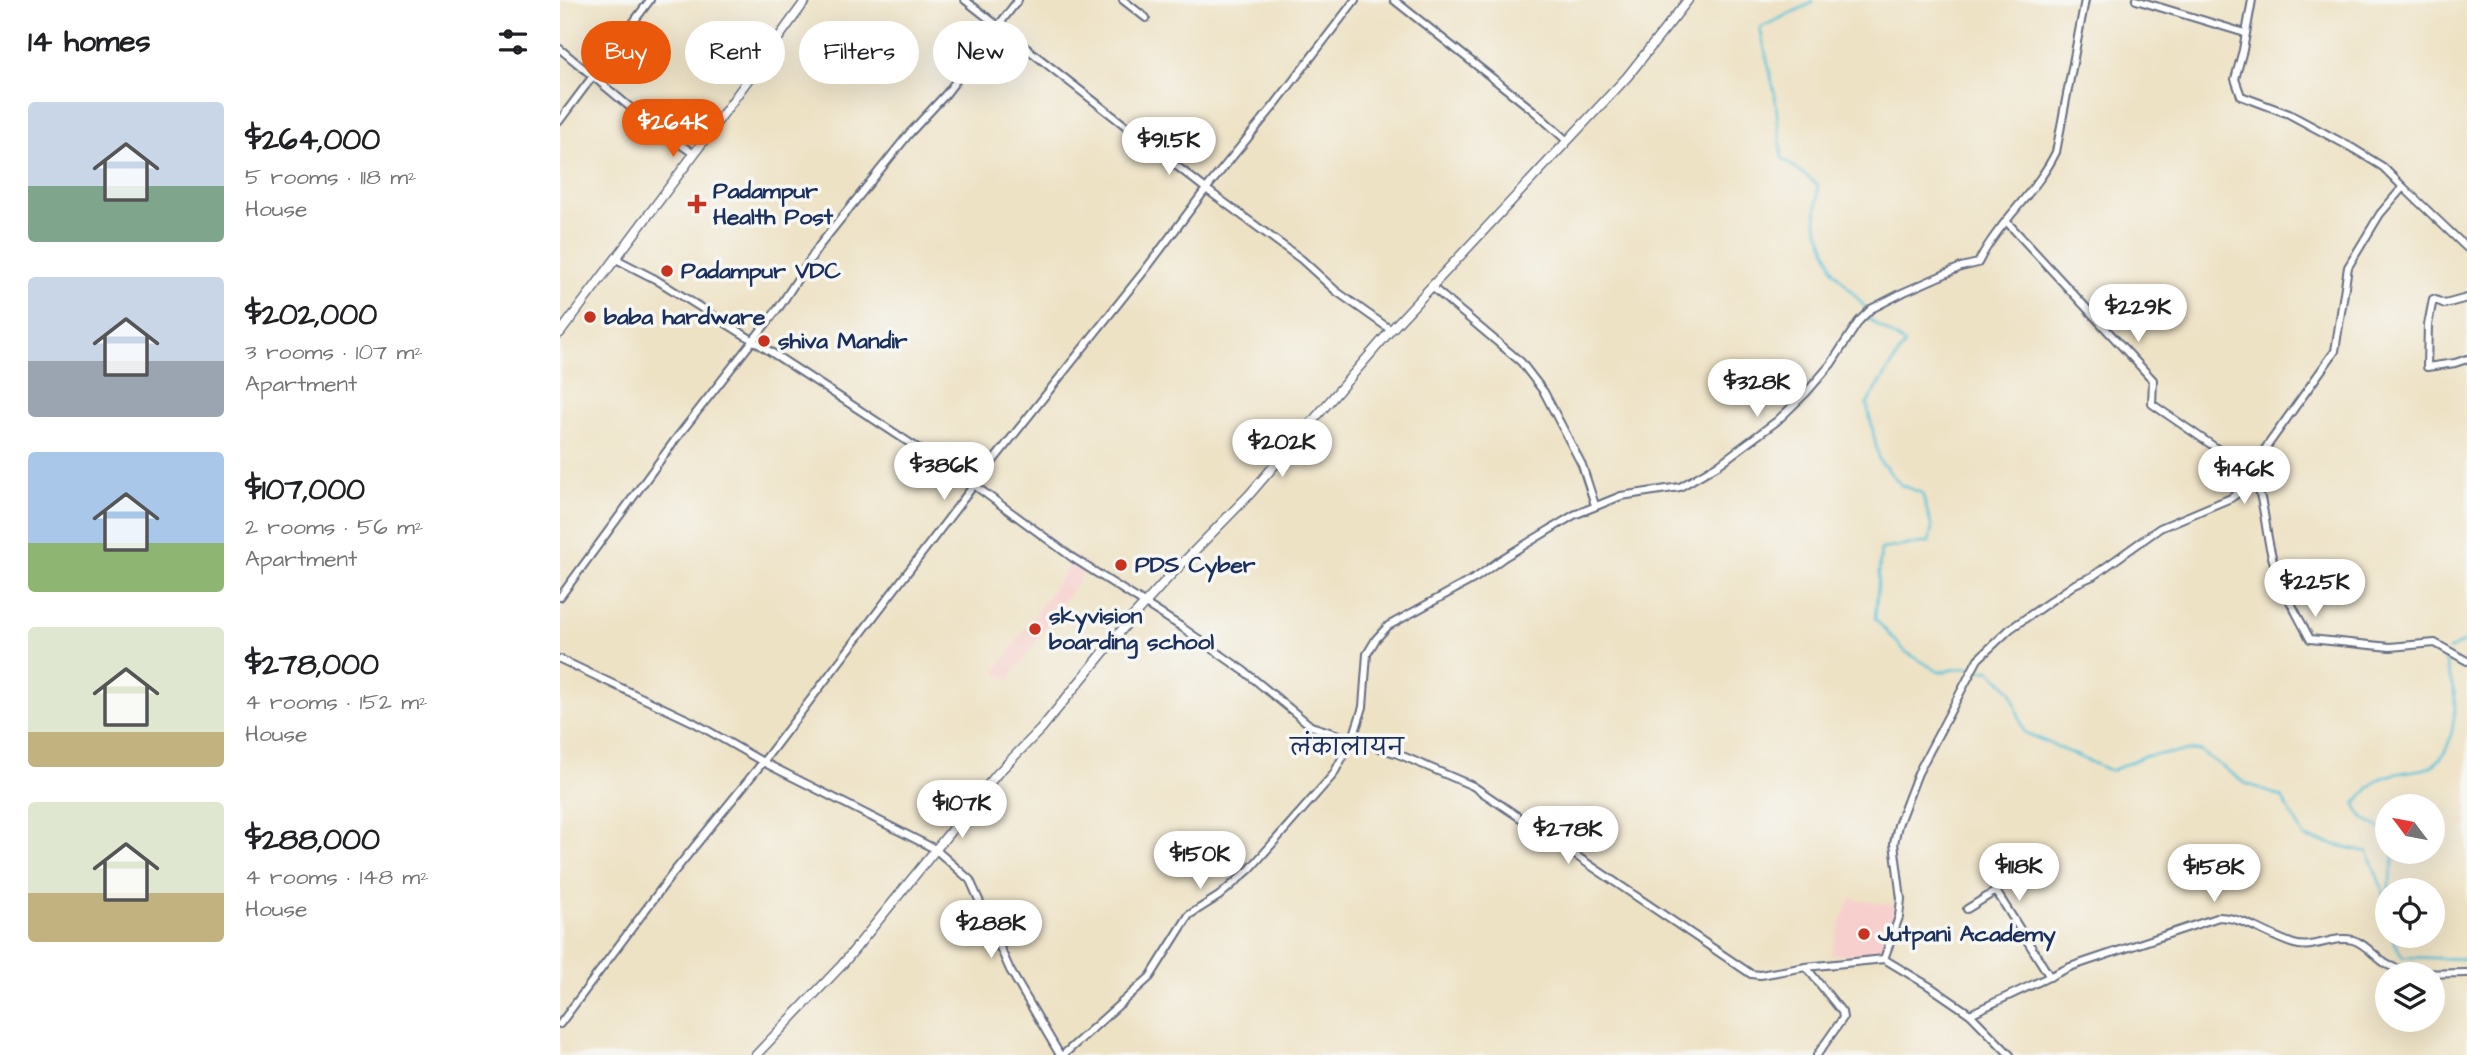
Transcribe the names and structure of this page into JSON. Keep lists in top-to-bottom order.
{
  "districts": ["लंकालायन"],
  "places": {
    "health": ["Padampur Health Post"],
    "other": [
      "Padampur VDC",
      "baba hardware",
      "shiva Mandir",
      "PDS Cyber",
      "skyvision boarding school",
      "Jutpani Academy"
    ]
  },
  "north": "top left",
  "page": {
    "heading": "14 homes",
    "chip": [
      "Buy",
      "Rent",
      "Filters",
      "New"
    ],
    "list": [
      {
        "name": "$264,000",
        "note": "5 rooms · 118 m² · House"
      },
      {
        "name": "$202,000",
        "note": "3 rooms · 107 m² · Apartment"
      },
      {
        "name": "$107,000",
        "note": "2 rooms · 56 m² · Apartment"
      },
      {
        "name": "$278,000",
        "note": "4 rooms · 152 m² · House"
      },
      {
        "name": "$288,000",
        "note": "4 rooms · 148 m² · House"
      }
    ],
    "price": [
      "$264K",
      "$91.5K",
      "$229K",
      "$328K",
      "$202K",
      "$386K",
      "$146K",
      "$225K",
      "$107K",
      "$278K",
      "$150K",
      "$118K",
      "$158K",
      "$288K"
    ]
  }
}
